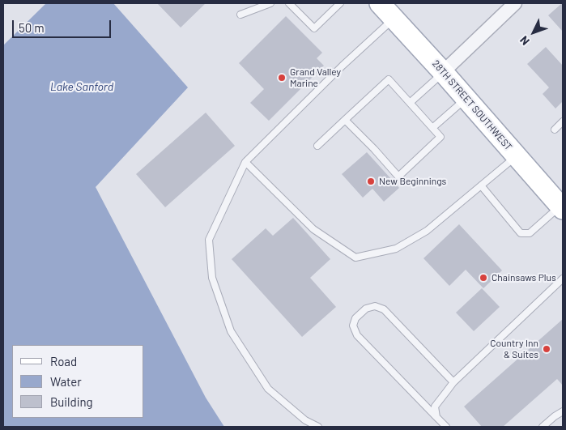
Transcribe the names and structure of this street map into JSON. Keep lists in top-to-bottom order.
{
  "streets": {
    "main road": ["28TH STREET SOUTHWEST"]
  },
  "water": ["Lake Sanford"],
  "places": [
    "Grand Valley Marine",
    "New Beginnings",
    "Chainsaws Plus",
    "Country Inn & Suites"
  ],
  "legend": ["Road", "Water", "Building"],
  "scale_bar": "50 m",
  "north": "bottom left"
}
